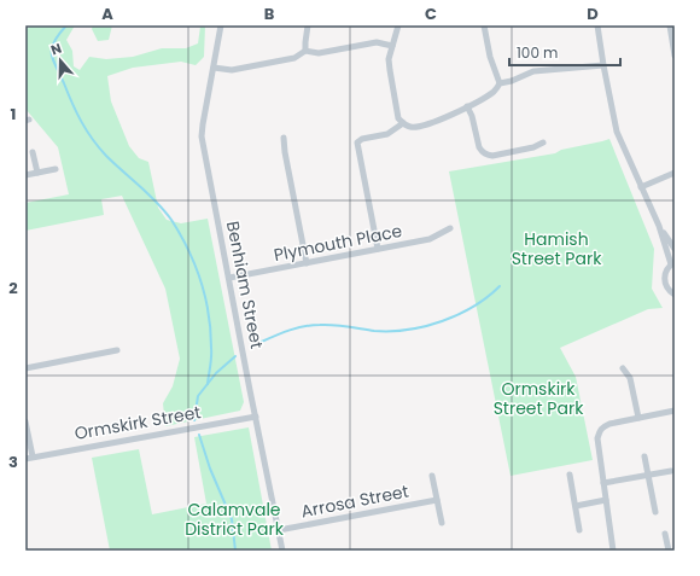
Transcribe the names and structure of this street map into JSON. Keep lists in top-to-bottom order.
{
  "streets": {
    "street": [
      "Plymouth Place",
      "Benhiam Street",
      "Ormskirk Street",
      "Arrosa Street"
    ]
  },
  "crossings": [
    ["Plymouth Place", "Benhiam Street"],
    ["Benhiam Street", "Ormskirk Street"],
    ["Benhiam Street", "Arrosa Street"]
  ],
  "parks": ["Hamish Street Park", "Ormskirk Street Park", "Calamvale District Park"],
  "scale_bar": "100 m",
  "north": "top",
  "grid": {
    "columns": [
      "A",
      "B",
      "C",
      "D"
    ],
    "rows": ["1", "2", "3"]
  }
}
